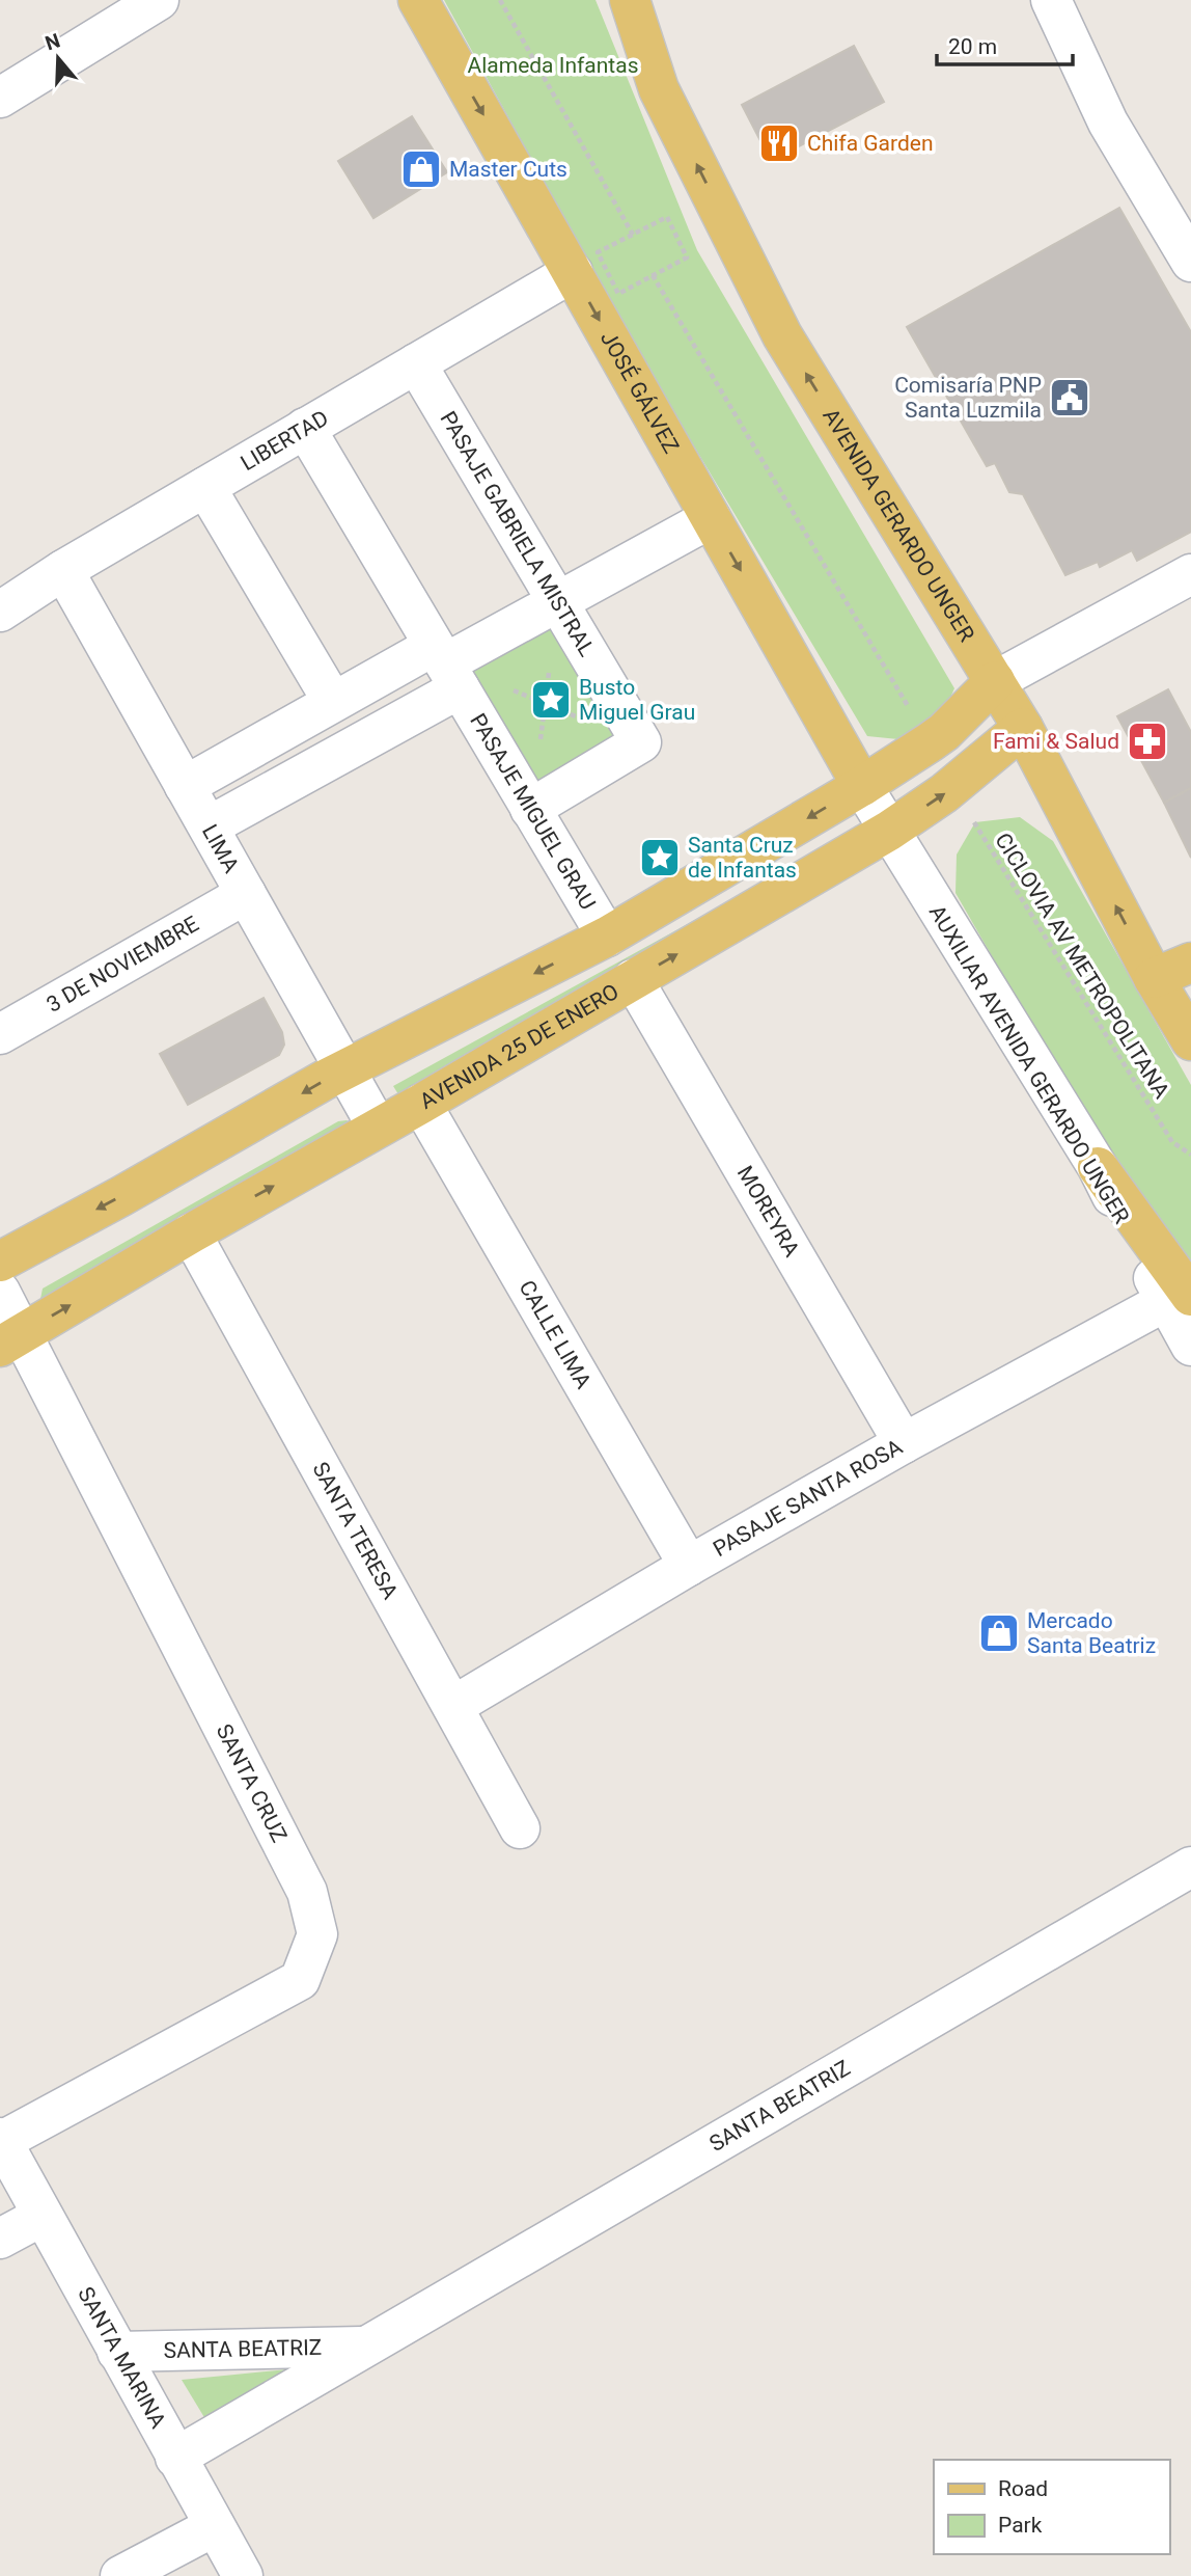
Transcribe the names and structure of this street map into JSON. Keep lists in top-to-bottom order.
{
  "streets": {
    "main road": ["JOSÉ GÁLVEZ", "AVENIDA GERARDO UNGER", "AVENIDA 25 DE ENERO"],
    "street": [
      "LIBERTAD",
      "PASAJE GABRIELA MISTRAL",
      "PASAJE MIGUEL GRAU",
      "LIMA",
      "3 DE NOVIEMBRE",
      "AUXILIAR AVENIDA GERARDO UNGER",
      "MOREYRA",
      "CALLE LIMA",
      "PASAJE SANTA ROSA",
      "SANTA TERESA",
      "SANTA CRUZ",
      "SANTA BEATRIZ",
      "SANTA MARINA"
    ],
    "path": ["CICLOVIA AV METROPOLITANA"]
  },
  "crossings": [
    ["JOSÉ GÁLVEZ", "LIBERTAD"],
    ["JOSÉ GÁLVEZ", "PASAJE MIGUEL GRAU"],
    ["JOSÉ GÁLVEZ", "AUXILIAR AVENIDA GERARDO UNGER"],
    ["LIBERTAD", "PASAJE GABRIELA MISTRAL"],
    ["LIBERTAD", "PASAJE MIGUEL GRAU"],
    ["LIBERTAD", "LIMA"],
    ["AVENIDA GERARDO UNGER", "AVENIDA 25 DE ENERO"],
    ["PASAJE GABRIELA MISTRAL", "PASAJE MIGUEL GRAU"],
    ["PASAJE MIGUEL GRAU", "LIMA"],
    ["LIMA", "3 DE NOVIEMBRE"],
    ["LIMA", "AVENIDA 25 DE ENERO"],
    ["CICLOVIA AV METROPOLITANA", "AVENIDA 25 DE ENERO"],
    ["AVENIDA 25 DE ENERO", "AUXILIAR AVENIDA GERARDO UNGER"],
    ["AVENIDA 25 DE ENERO", "MOREYRA"],
    ["AVENIDA 25 DE ENERO", "CALLE LIMA"],
    ["AVENIDA 25 DE ENERO", "SANTA TERESA"],
    ["AVENIDA 25 DE ENERO", "SANTA CRUZ"],
    ["MOREYRA", "PASAJE SANTA ROSA"],
    ["CALLE LIMA", "PASAJE SANTA ROSA"],
    ["PASAJE SANTA ROSA", "SANTA TERESA"],
    ["SANTA CRUZ", "SANTA MARINA"],
    ["SANTA BEATRIZ", "SANTA MARINA"]
  ],
  "one_way": ["JOSÉ GÁLVEZ", "AVENIDA GERARDO UNGER"],
  "parks": ["Alameda Infantas"],
  "places": {
    "restaurant": ["Chifa Garden"],
    "shop": ["Master Cuts", "Mercado Santa Beatriz"],
    "public building": ["Comisaría PNP Santa Luzmila"],
    "place": ["Busto Miguel Grau", "Santa Cruz de Infantas"],
    "pharmacy": ["Fami & Salud"]
  },
  "legend": ["Road", "Park"],
  "scale_bar": "20 m",
  "north": "top"
}
